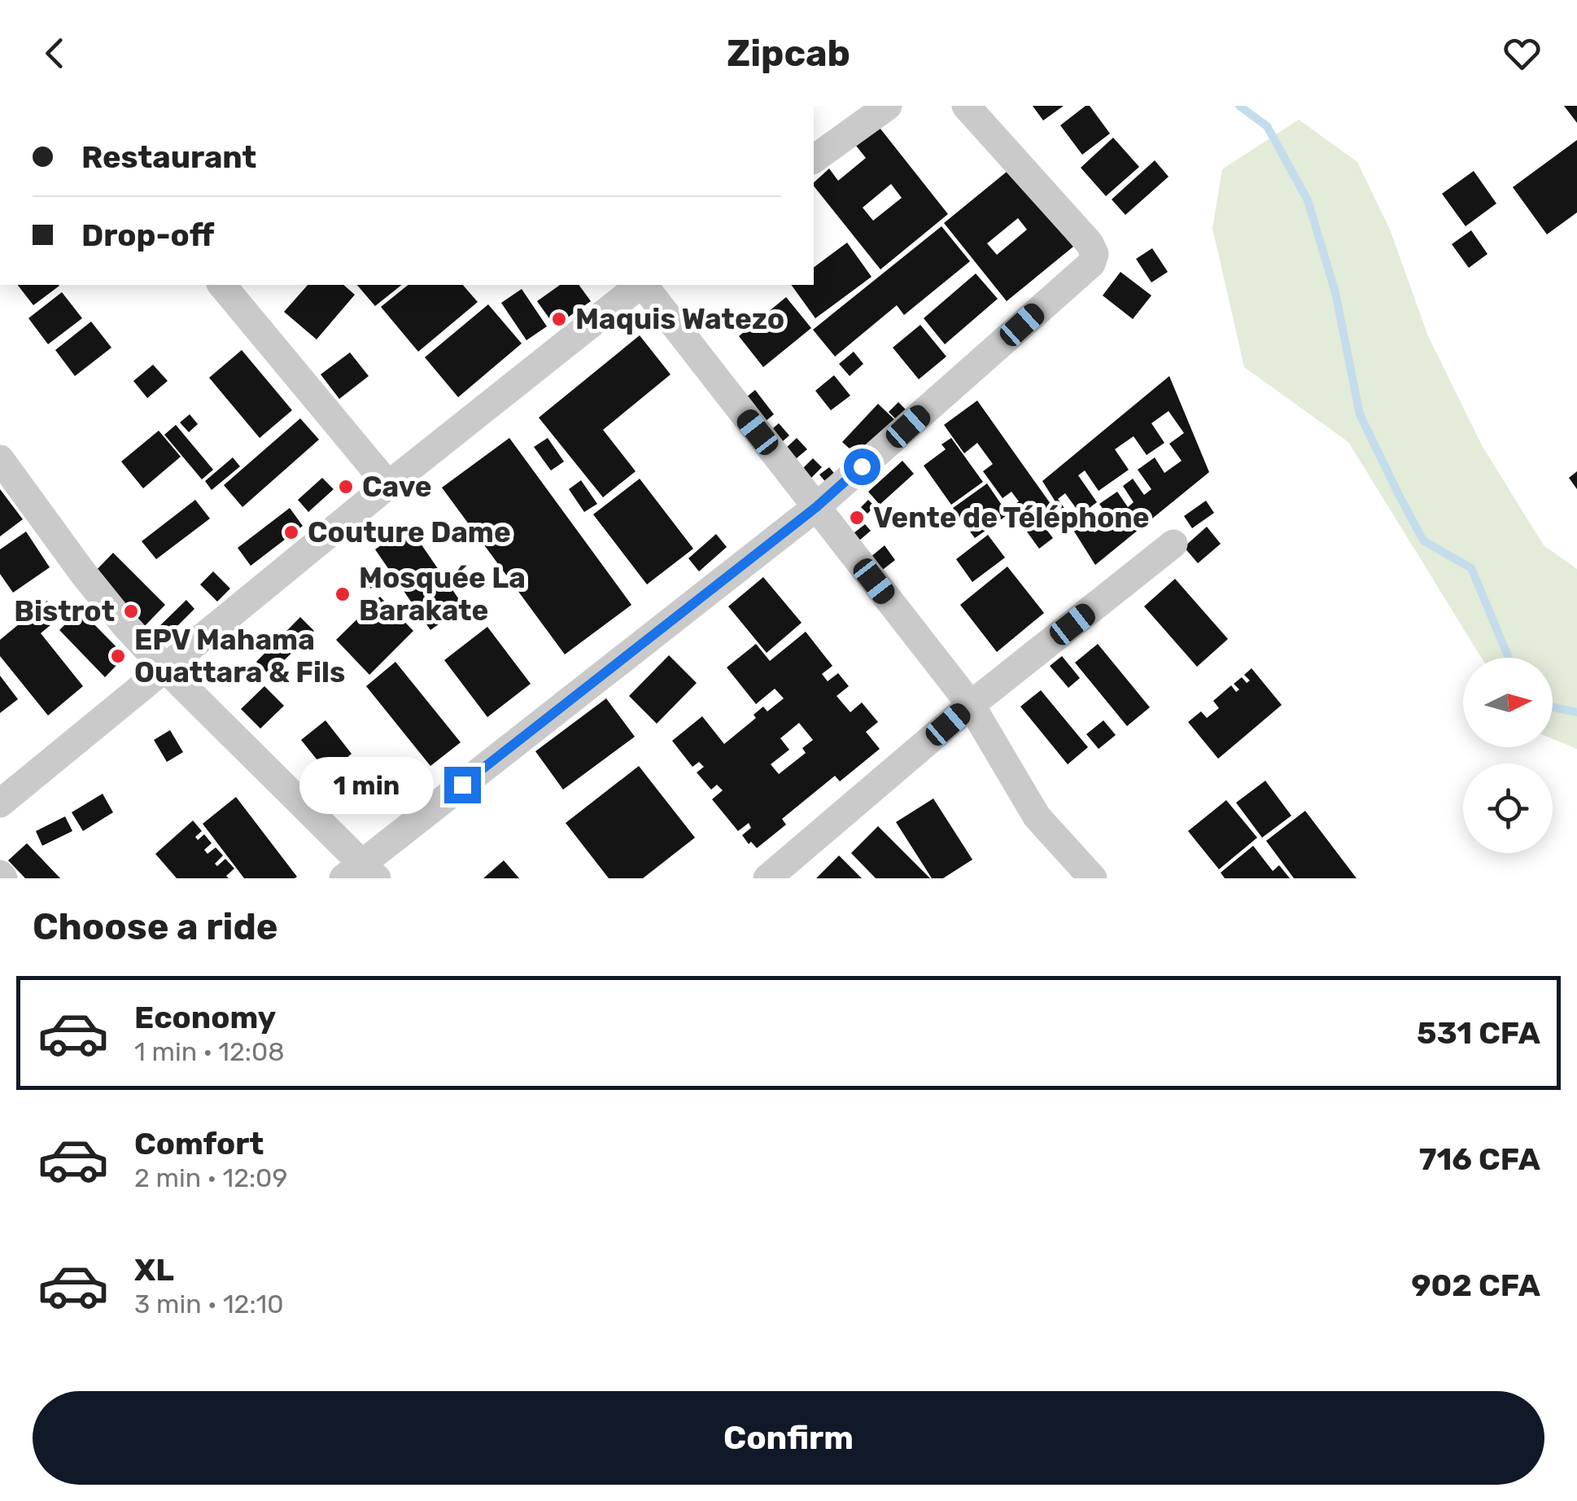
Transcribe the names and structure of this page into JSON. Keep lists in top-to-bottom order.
{
  "places": [
    "Maquis Watezo",
    "Cave",
    "Vente de Téléphone",
    "Couture Dame",
    "Mosquée La Barakate",
    "Bistrot",
    "EPV Mahama Ouattara & Fils"
  ],
  "north": "right",
  "page": {
    "header": "Zipcab",
    "banner": ["Restaurant", "Drop-off"],
    "bubble": "1 min",
    "heading": "Choose a ride",
    "list": [
      {
        "name": "Economy",
        "note": "1 min · 12:08",
        "value": "531 CFA"
      },
      {
        "name": "Comfort",
        "note": "2 min · 12:09",
        "value": "716 CFA"
      },
      {
        "name": "XL",
        "note": "3 min · 12:10",
        "value": "902 CFA"
      }
    ],
    "buttons": "Confirm"
  }
}
